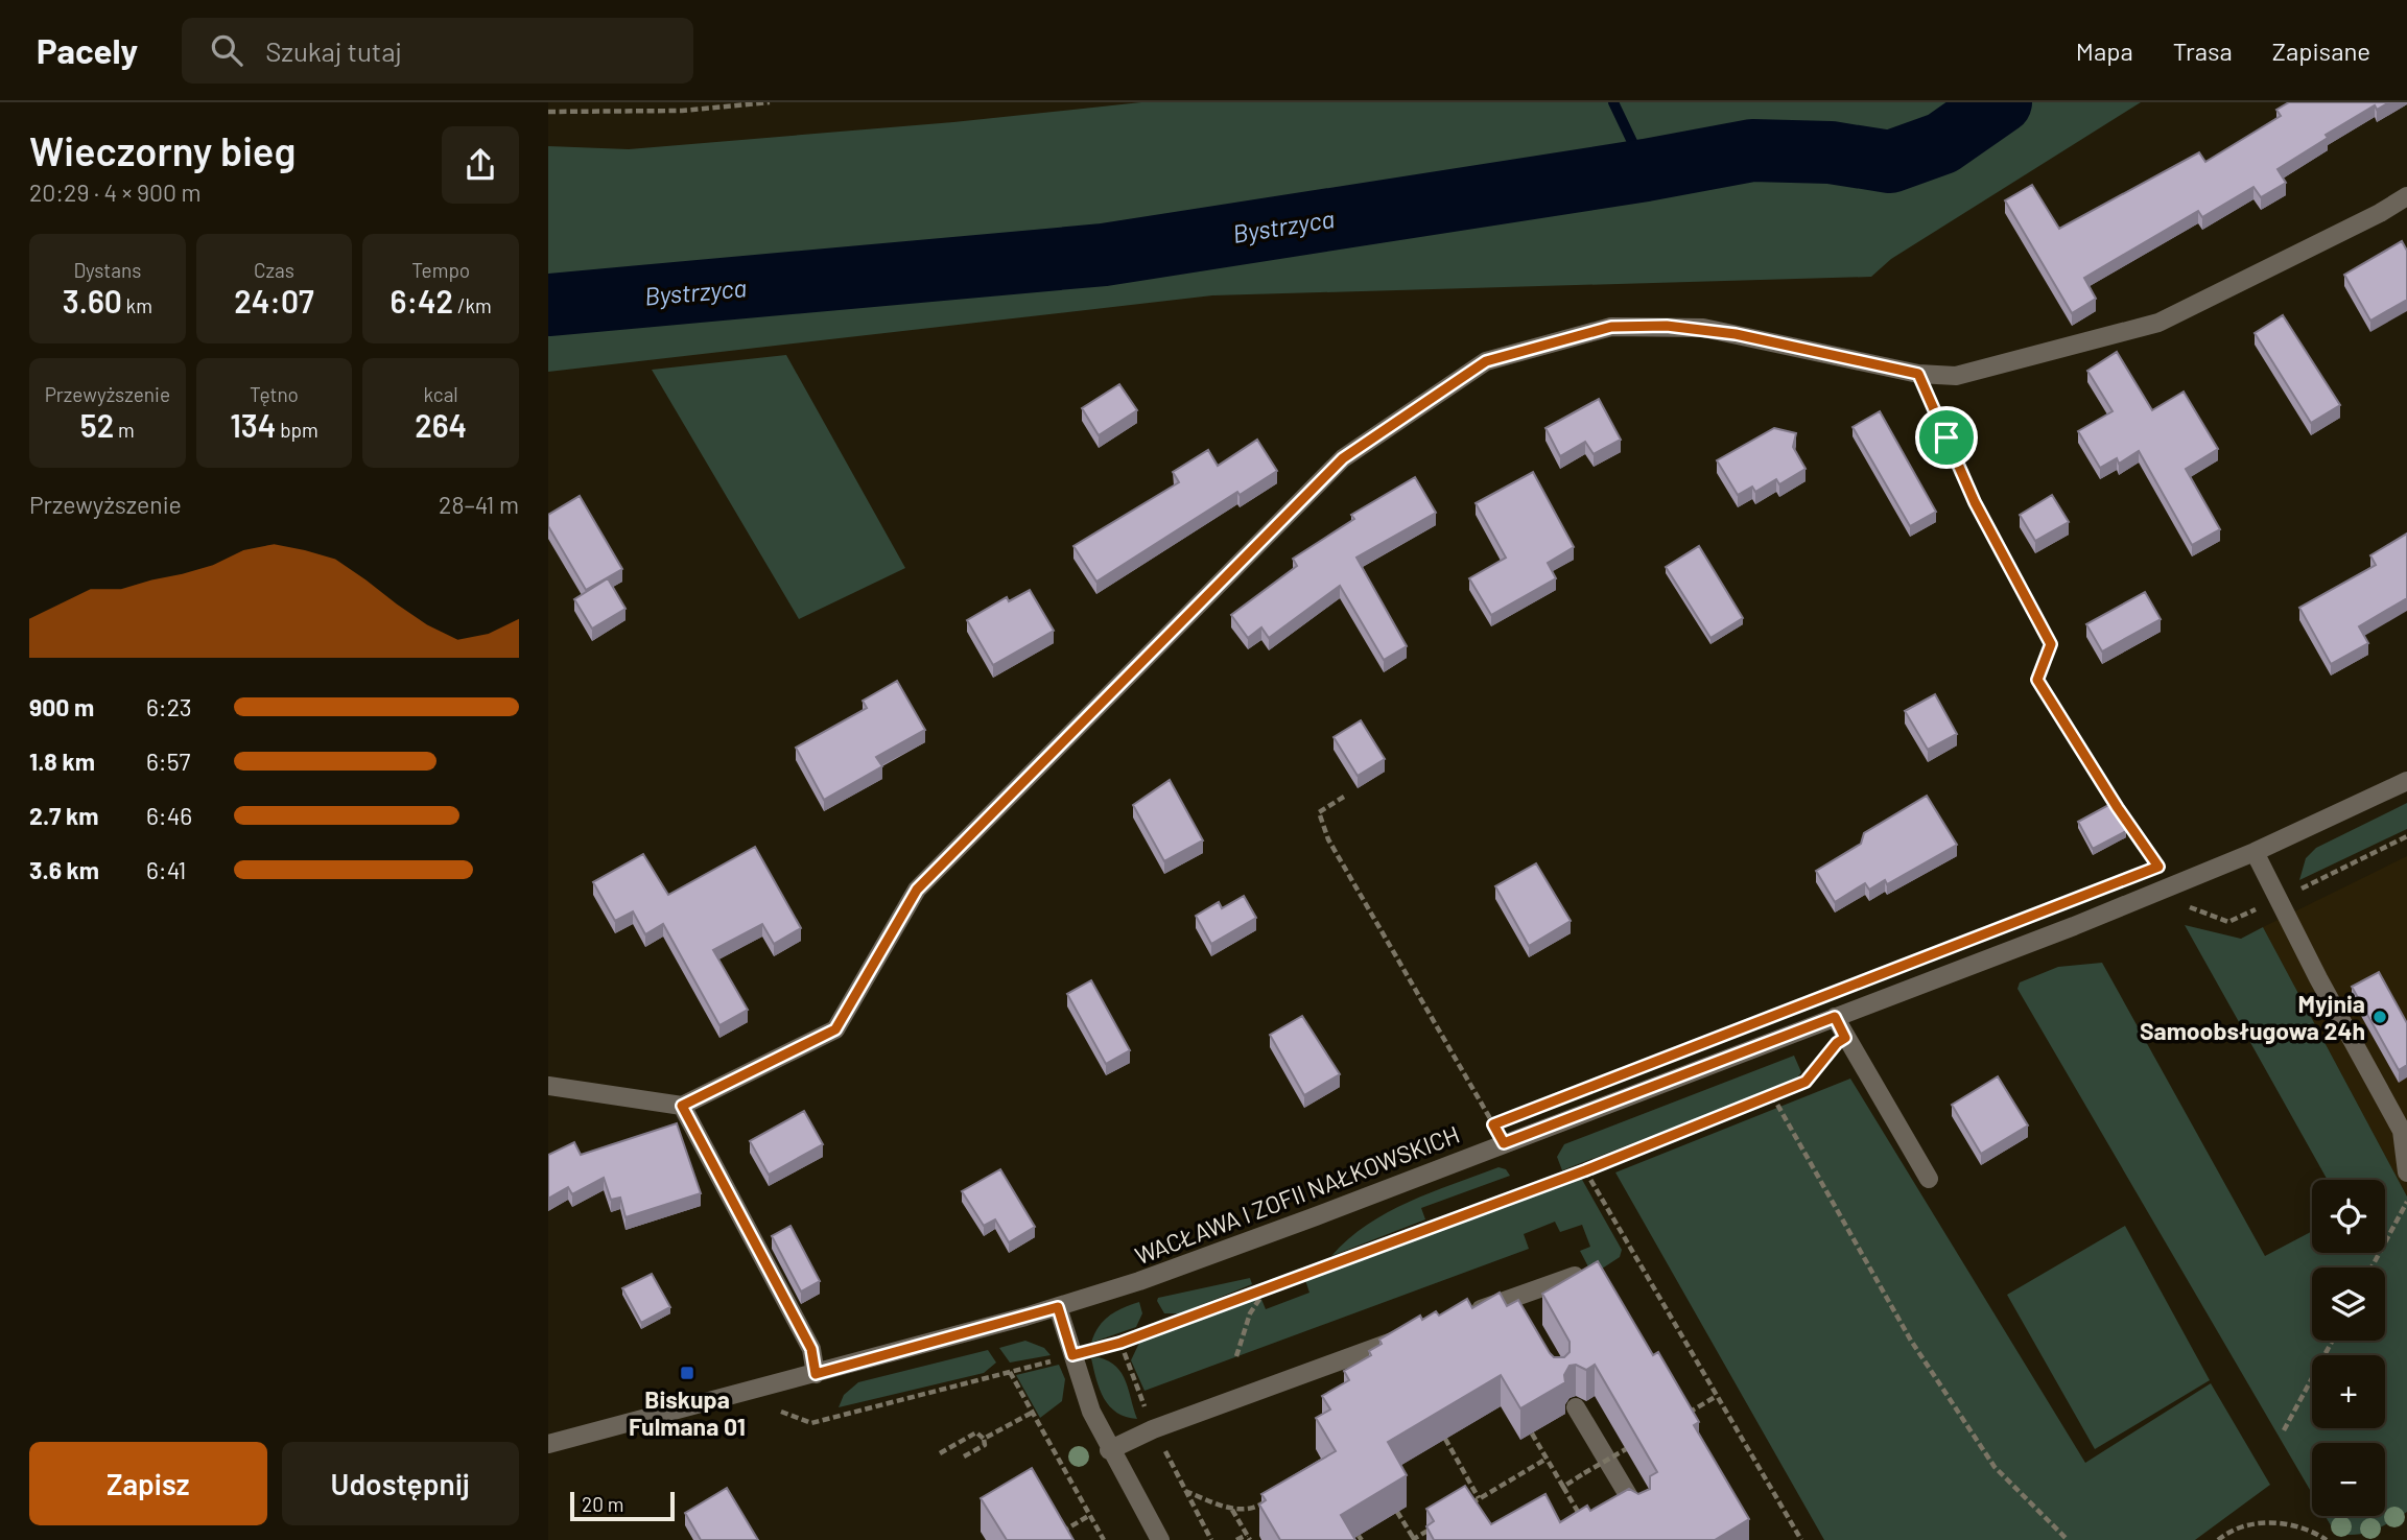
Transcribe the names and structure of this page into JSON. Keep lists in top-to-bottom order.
{
  "streets": {
    "street": ["WACŁAWA I ZOFII NAŁKOWSKICH"]
  },
  "water": ["Bystrzyca"],
  "places": {
    "other": ["Myjnia Samoobsługowa 24h"],
    "transit": ["Biskupa Fulmana 01"]
  },
  "scale_bar": "20 m",
  "page": {
    "header": "Pacely",
    "search": "Szukaj tutaj",
    "nav": ["Mapa", "Trasa", "Zapisane"],
    "heading": ["Wieczorny bieg", "20:29 · 4 × 900 m"],
    "stats": [
      ["Dystans", "3.60 km"],
      ["Czas", "24:07"],
      ["Tempo", "6:42 /km"],
      ["Przewyższenie", "52 m"],
      ["Tętno", "134 bpm"],
      ["kcal", "264"]
    ],
    "chart": ["Przewyższenie", "28–41 m"],
    "list": [
      {
        "name": "900 m",
        "note": "6:23"
      },
      {
        "name": "1.8 km",
        "note": "6:57"
      },
      {
        "name": "2.7 km",
        "note": "6:46"
      },
      {
        "name": "3.6 km",
        "note": "6:41"
      }
    ],
    "map_buttons": ["+", "−"],
    "buttons": ["Zapisz", "Udostępnij"],
    "scale": "20 m"
  }
}
